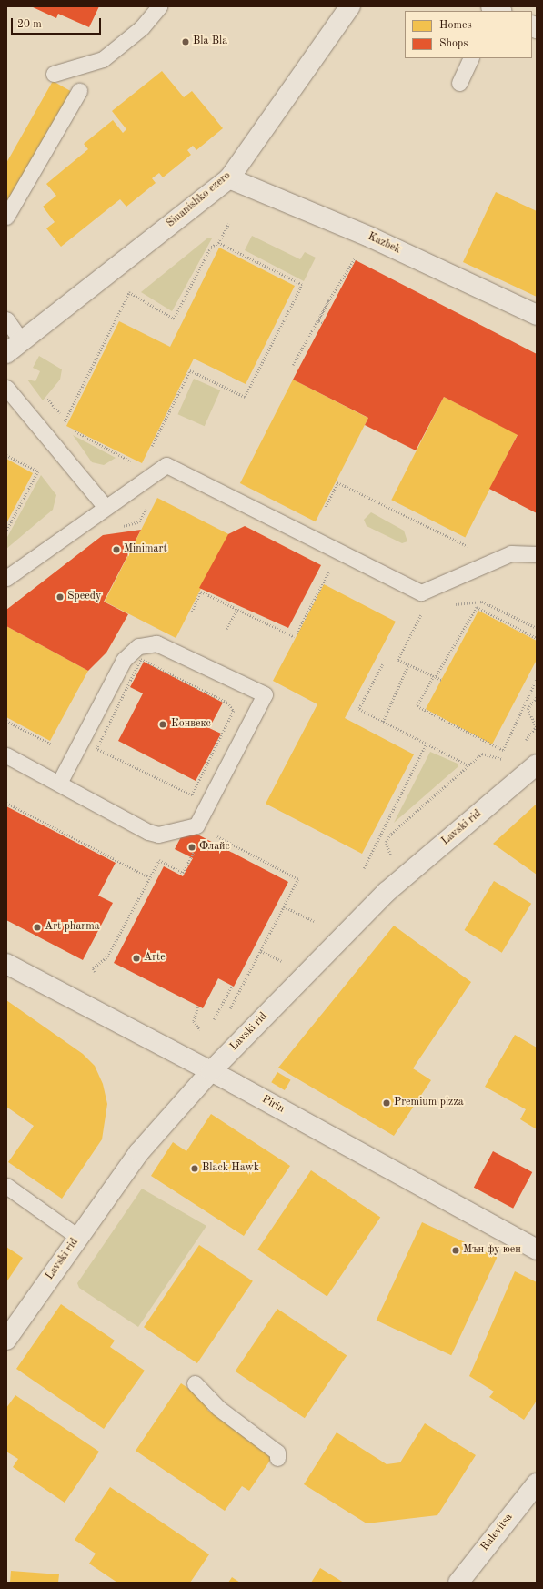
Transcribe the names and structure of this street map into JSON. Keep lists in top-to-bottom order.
{
  "streets": {
    "street": [
      "Sinanishko ezero",
      "Kazbek",
      "Lavski rid",
      "Pirin",
      "Ralevitsa"
    ]
  },
  "crossings": [
    ["Sinanishko ezero", "Kazbek"],
    ["Lavski rid", "Pirin"]
  ],
  "places": [
    "Bla Bla",
    "Minimart",
    "Speedy",
    "Конвекс",
    "Флайс",
    "Art pharma",
    "Arte",
    "Premium pizza",
    "Black Hawk",
    "Мън фу юен"
  ],
  "legend": ["Homes", "Shops"],
  "scale_bar": "20 m"
}
